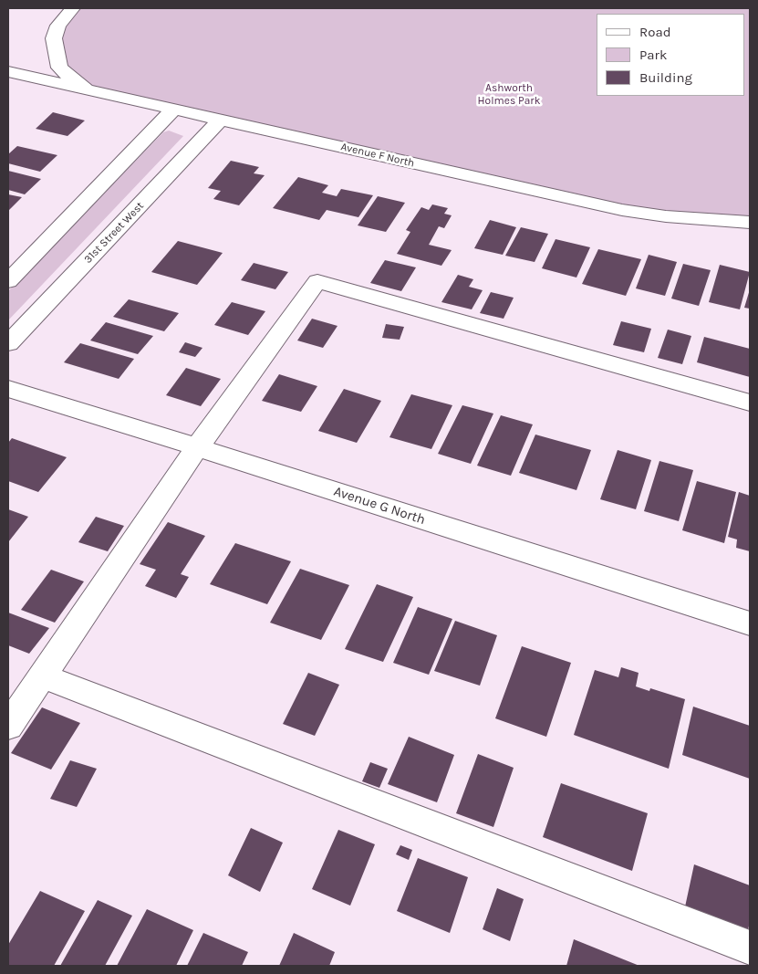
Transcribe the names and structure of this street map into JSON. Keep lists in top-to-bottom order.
{
  "streets": {
    "street": ["Avenue F North", "31st Street West", "Avenue G North"]
  },
  "crossings": [
    ["Avenue F North", "31st Street West"]
  ],
  "parks": ["Ashworth Holmes Park"],
  "legend": ["Road", "Park", "Building"]
}
